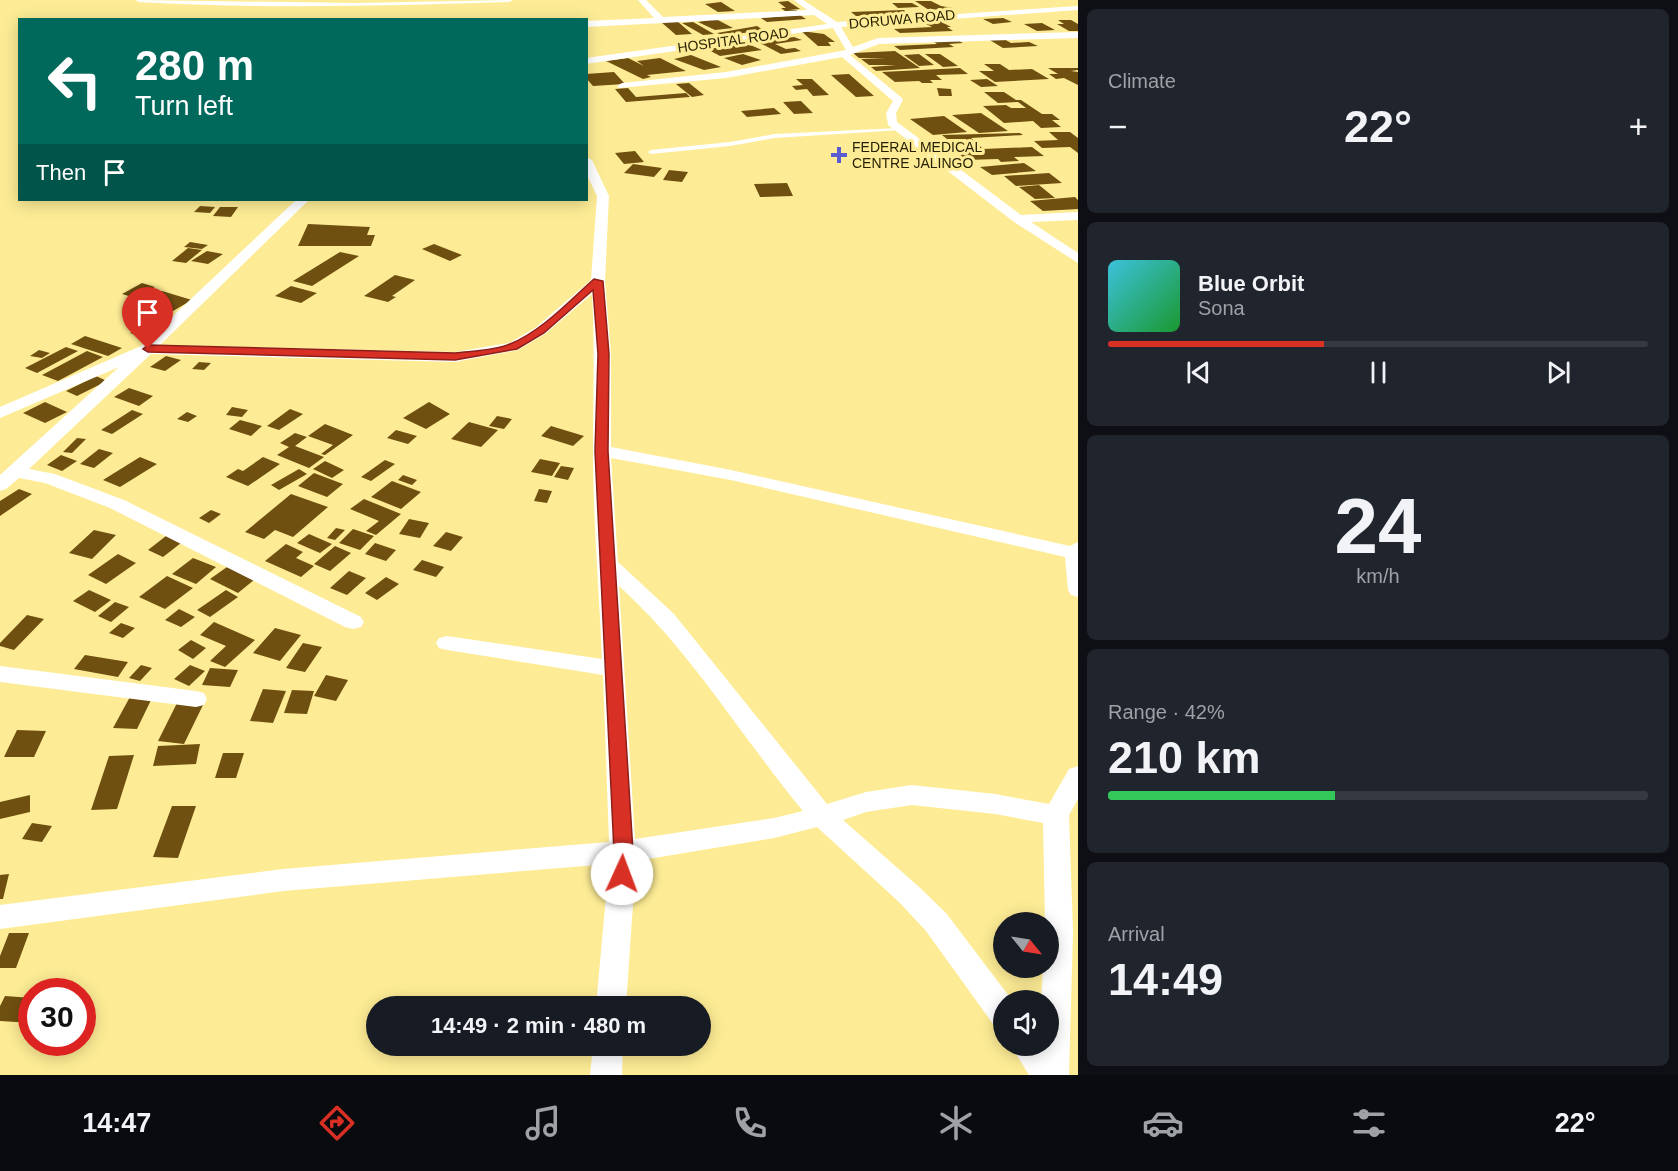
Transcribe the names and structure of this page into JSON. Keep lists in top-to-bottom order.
{
  "streets": {
    "street": ["DORUWA ROAD", "HOSPITAL ROAD"]
  },
  "crossings": [
    ["DORUWA ROAD", "HOSPITAL ROAD"]
  ],
  "places": {
    "health": ["FEDERAL MEDICAL CENTRE JALINGO"]
  },
  "north": "bottom right",
  "page": {
    "tile": [
      "Climate",
      ["24", "km/h"],
      ["Range · 42%", "210 km"],
      ["Arrival", "14:49"]
    ],
    "turn": ["280 m", "Turn left"],
    "heat": ["−", "22°", "+"],
    "then": "Then",
    "song": ["Blue Orbit", "Sona"],
    "limit": "30",
    "trip": "14:49 · 2 min · 480 m",
    "tabs": ["14:47", "22°"]
  }
}
